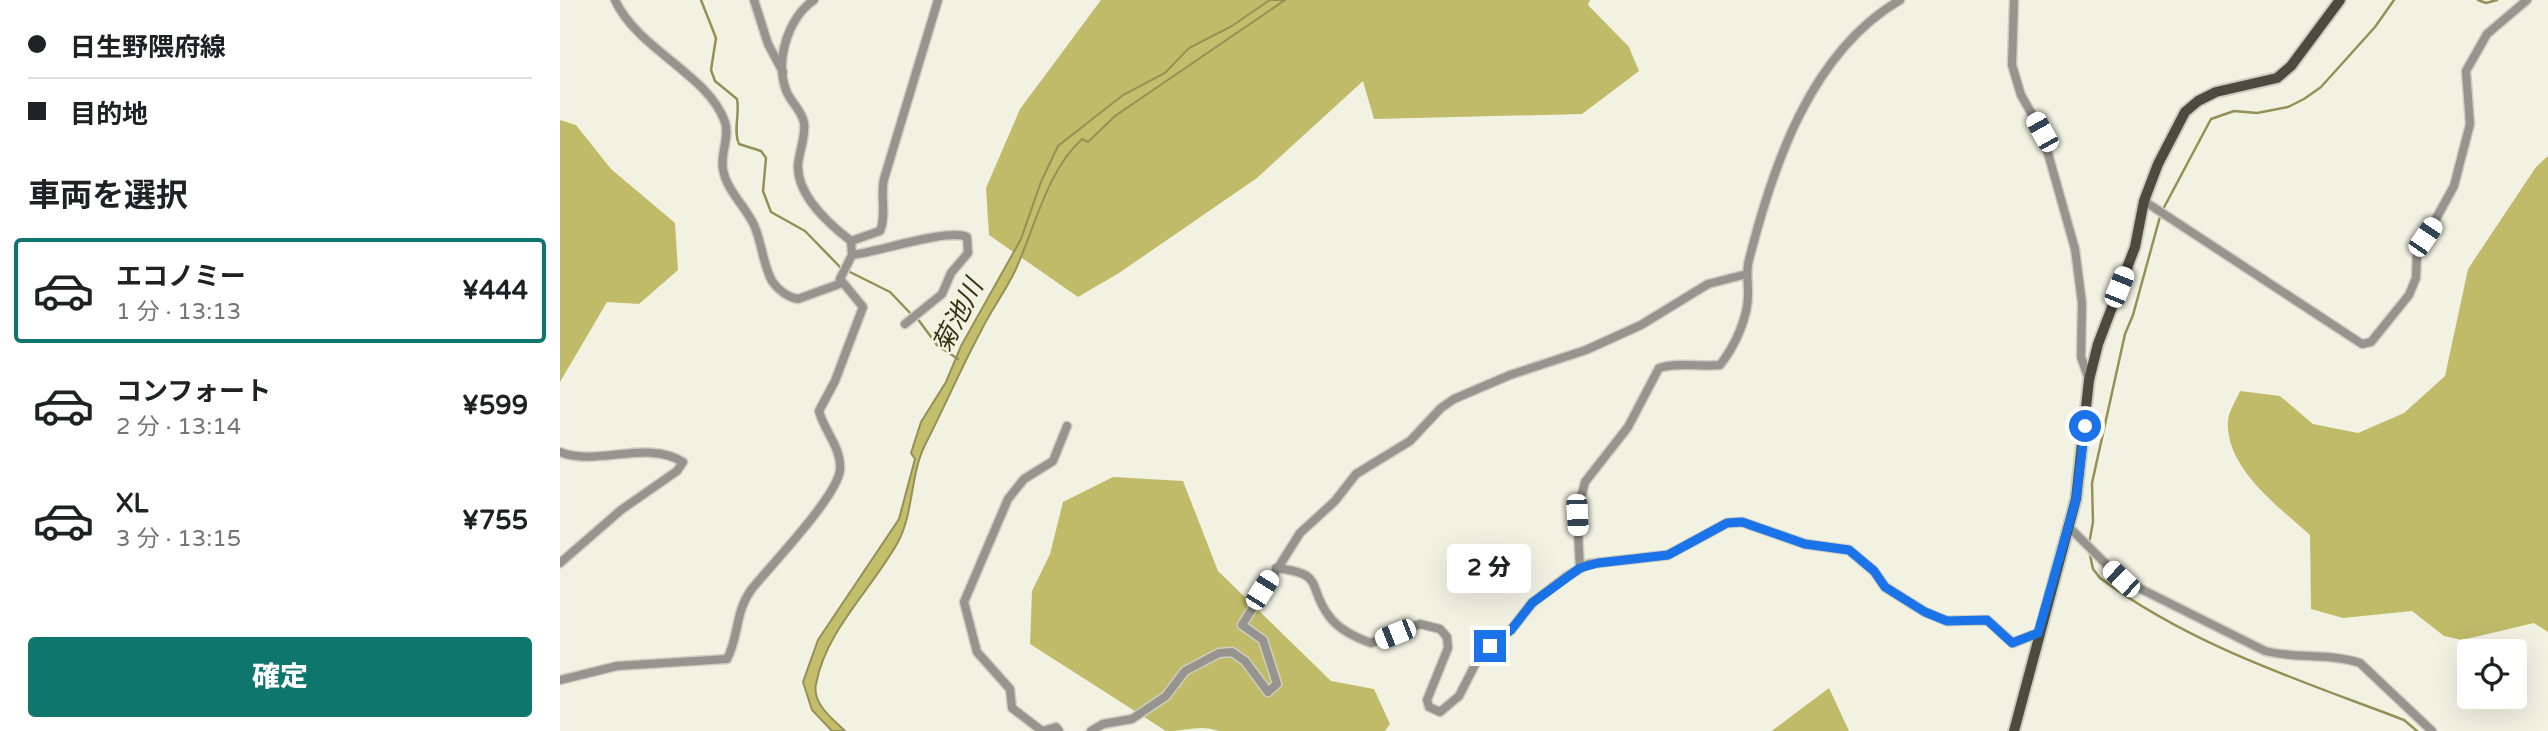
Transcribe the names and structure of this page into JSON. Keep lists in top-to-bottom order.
{
  "water": ["菊池川"],
  "page": {
    "banner": ["日生野隈府線", "目的地"],
    "heading": "車両を選択",
    "list": [
      {
        "name": "エコノミー",
        "note": "1 分 · 13:13",
        "value": "¥444"
      },
      {
        "name": "コンフォート",
        "note": "2 分 · 13:14",
        "value": "¥599"
      },
      {
        "name": "XL",
        "note": "3 分 · 13:15",
        "value": "¥755"
      }
    ],
    "bubble": "2 分",
    "buttons": "確定"
  }
}
